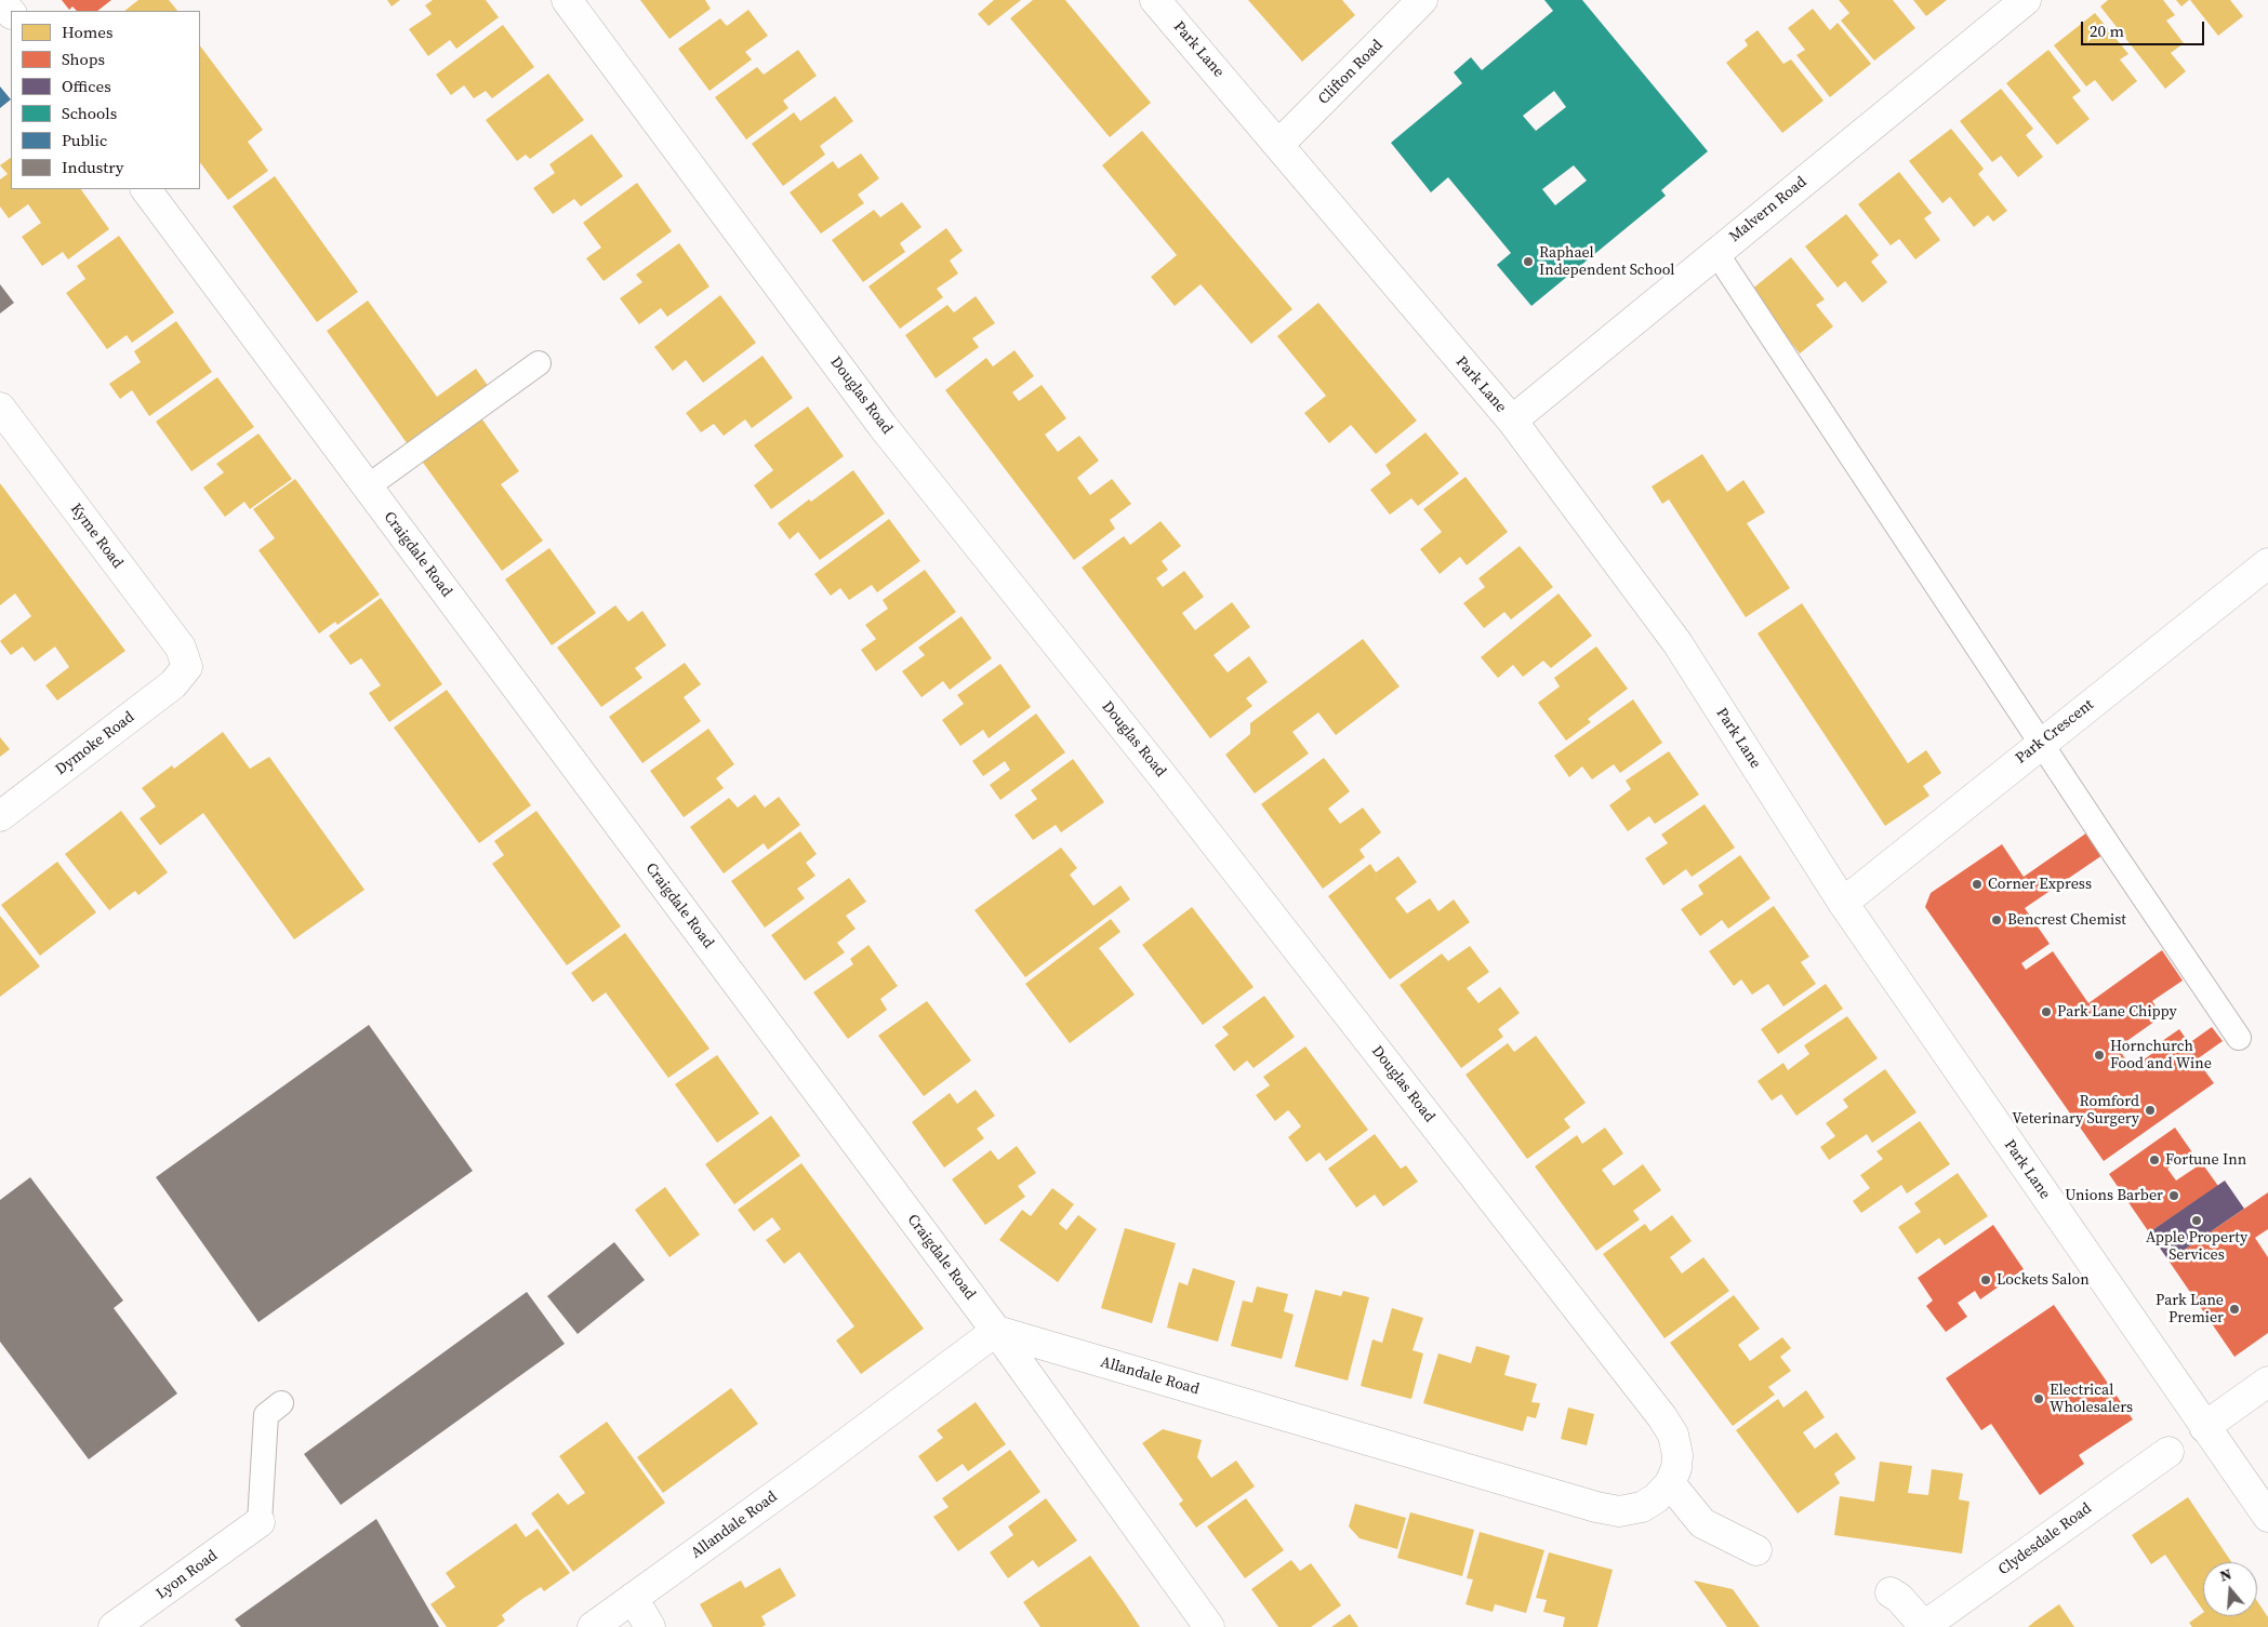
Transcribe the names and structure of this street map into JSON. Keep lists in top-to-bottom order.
{
  "streets": {
    "street": [
      "Park Lane",
      "Clifton Road",
      "Malvern Road",
      "Douglas Road",
      "Kyme Road",
      "Craigdale Road",
      "Park Crescent",
      "Dymoke Road",
      "Allandale Road",
      "Clydesdale Road",
      "Lyon Road"
    ]
  },
  "crossings": [
    ["Park Lane", "Clifton Road"],
    ["Park Lane", "Malvern Road"],
    ["Park Lane", "Park Crescent"],
    ["Douglas Road", "Allandale Road"],
    ["Kyme Road", "Dymoke Road"],
    ["Craigdale Road", "Allandale Road"]
  ],
  "places": [
    "Raphael Independent School",
    "Corner Express",
    "Bencrest Chemist",
    "Park Lane Chippy",
    "Hornchurch Food and Wine",
    "Romford Veterinary Surgery",
    "Fortune Inn",
    "Unions Barber",
    "Apple Property Services",
    "Lockets Salon",
    "Park Lane Premier",
    "Electrical Wholesalers"
  ],
  "legend": [
    "Homes",
    "Shops",
    "Offices",
    "Schools",
    "Public",
    "Industry"
  ],
  "scale_bar": "20 m",
  "north": "top"
}
